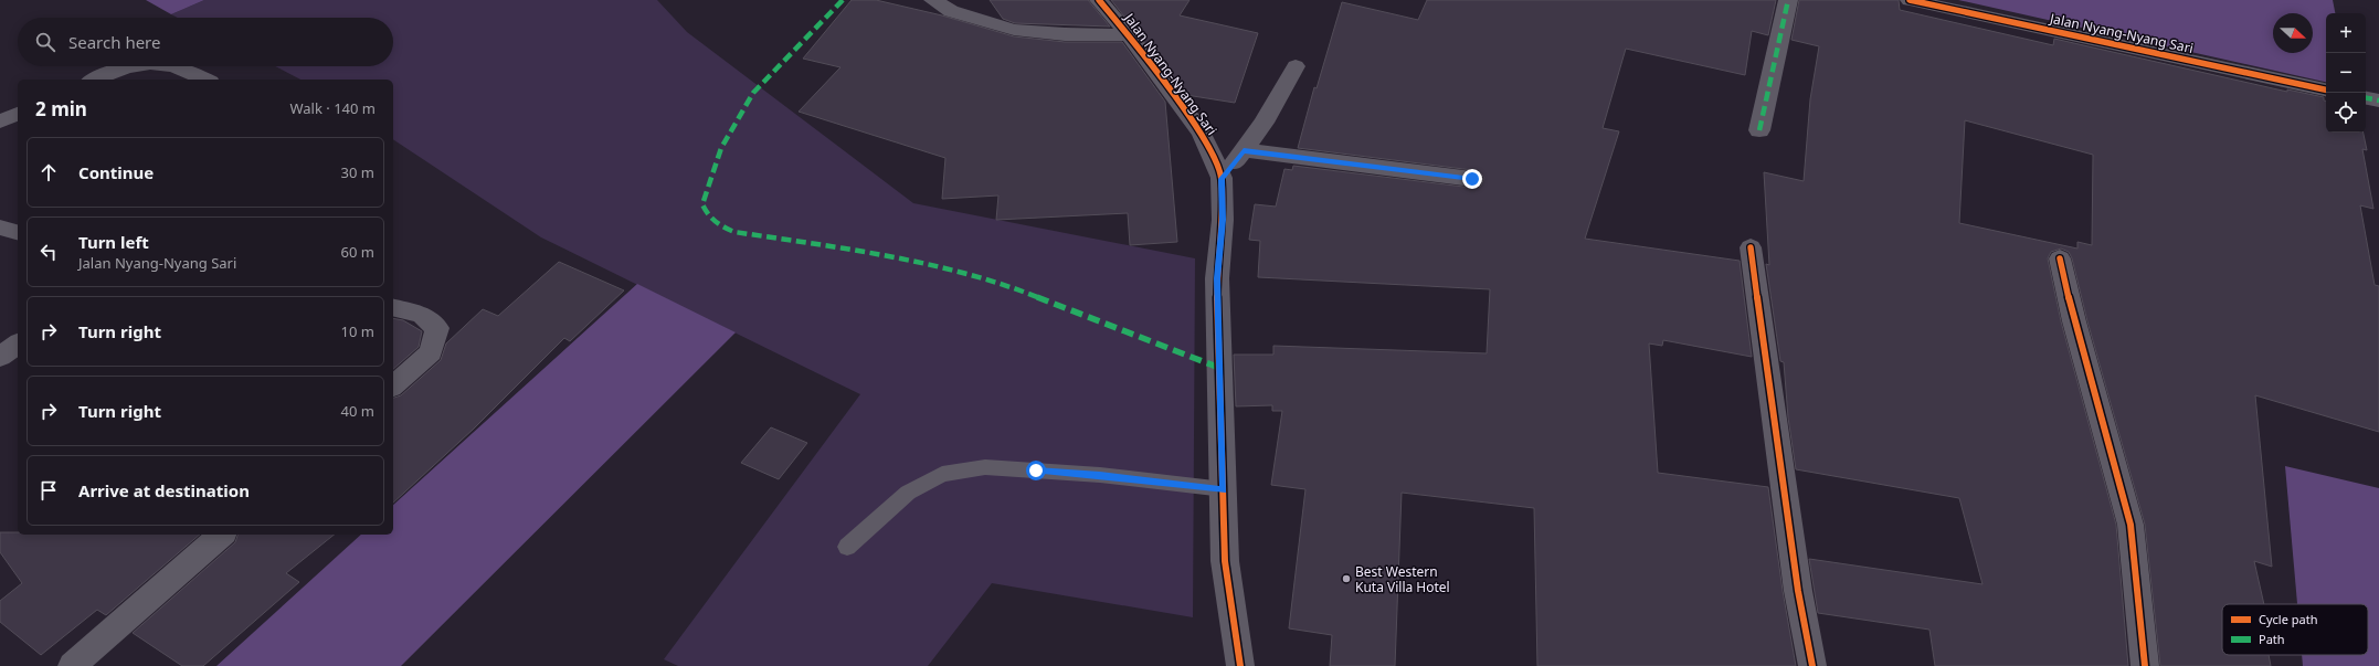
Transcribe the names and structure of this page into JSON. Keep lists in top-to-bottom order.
{
  "streets": {
    "street": ["Jalan Nyang-Nyang Sari"]
  },
  "places": ["Best Western Kuta Villa Hotel"],
  "legend": ["Cycle path", "Path"],
  "north": "right",
  "page": {
    "map_buttons": ["+", "−"],
    "search": "Search here",
    "heading": ["2 min", "Walk · 140 m"],
    "list": [
      ["Continue", "30 m"],
      ["Turn left", "Jalan Nyang-Nyang Sari", "60 m"],
      ["Turn right", "10 m"],
      ["Turn right", "40 m"],
      "Arrive at destination"
    ]
  }
}
